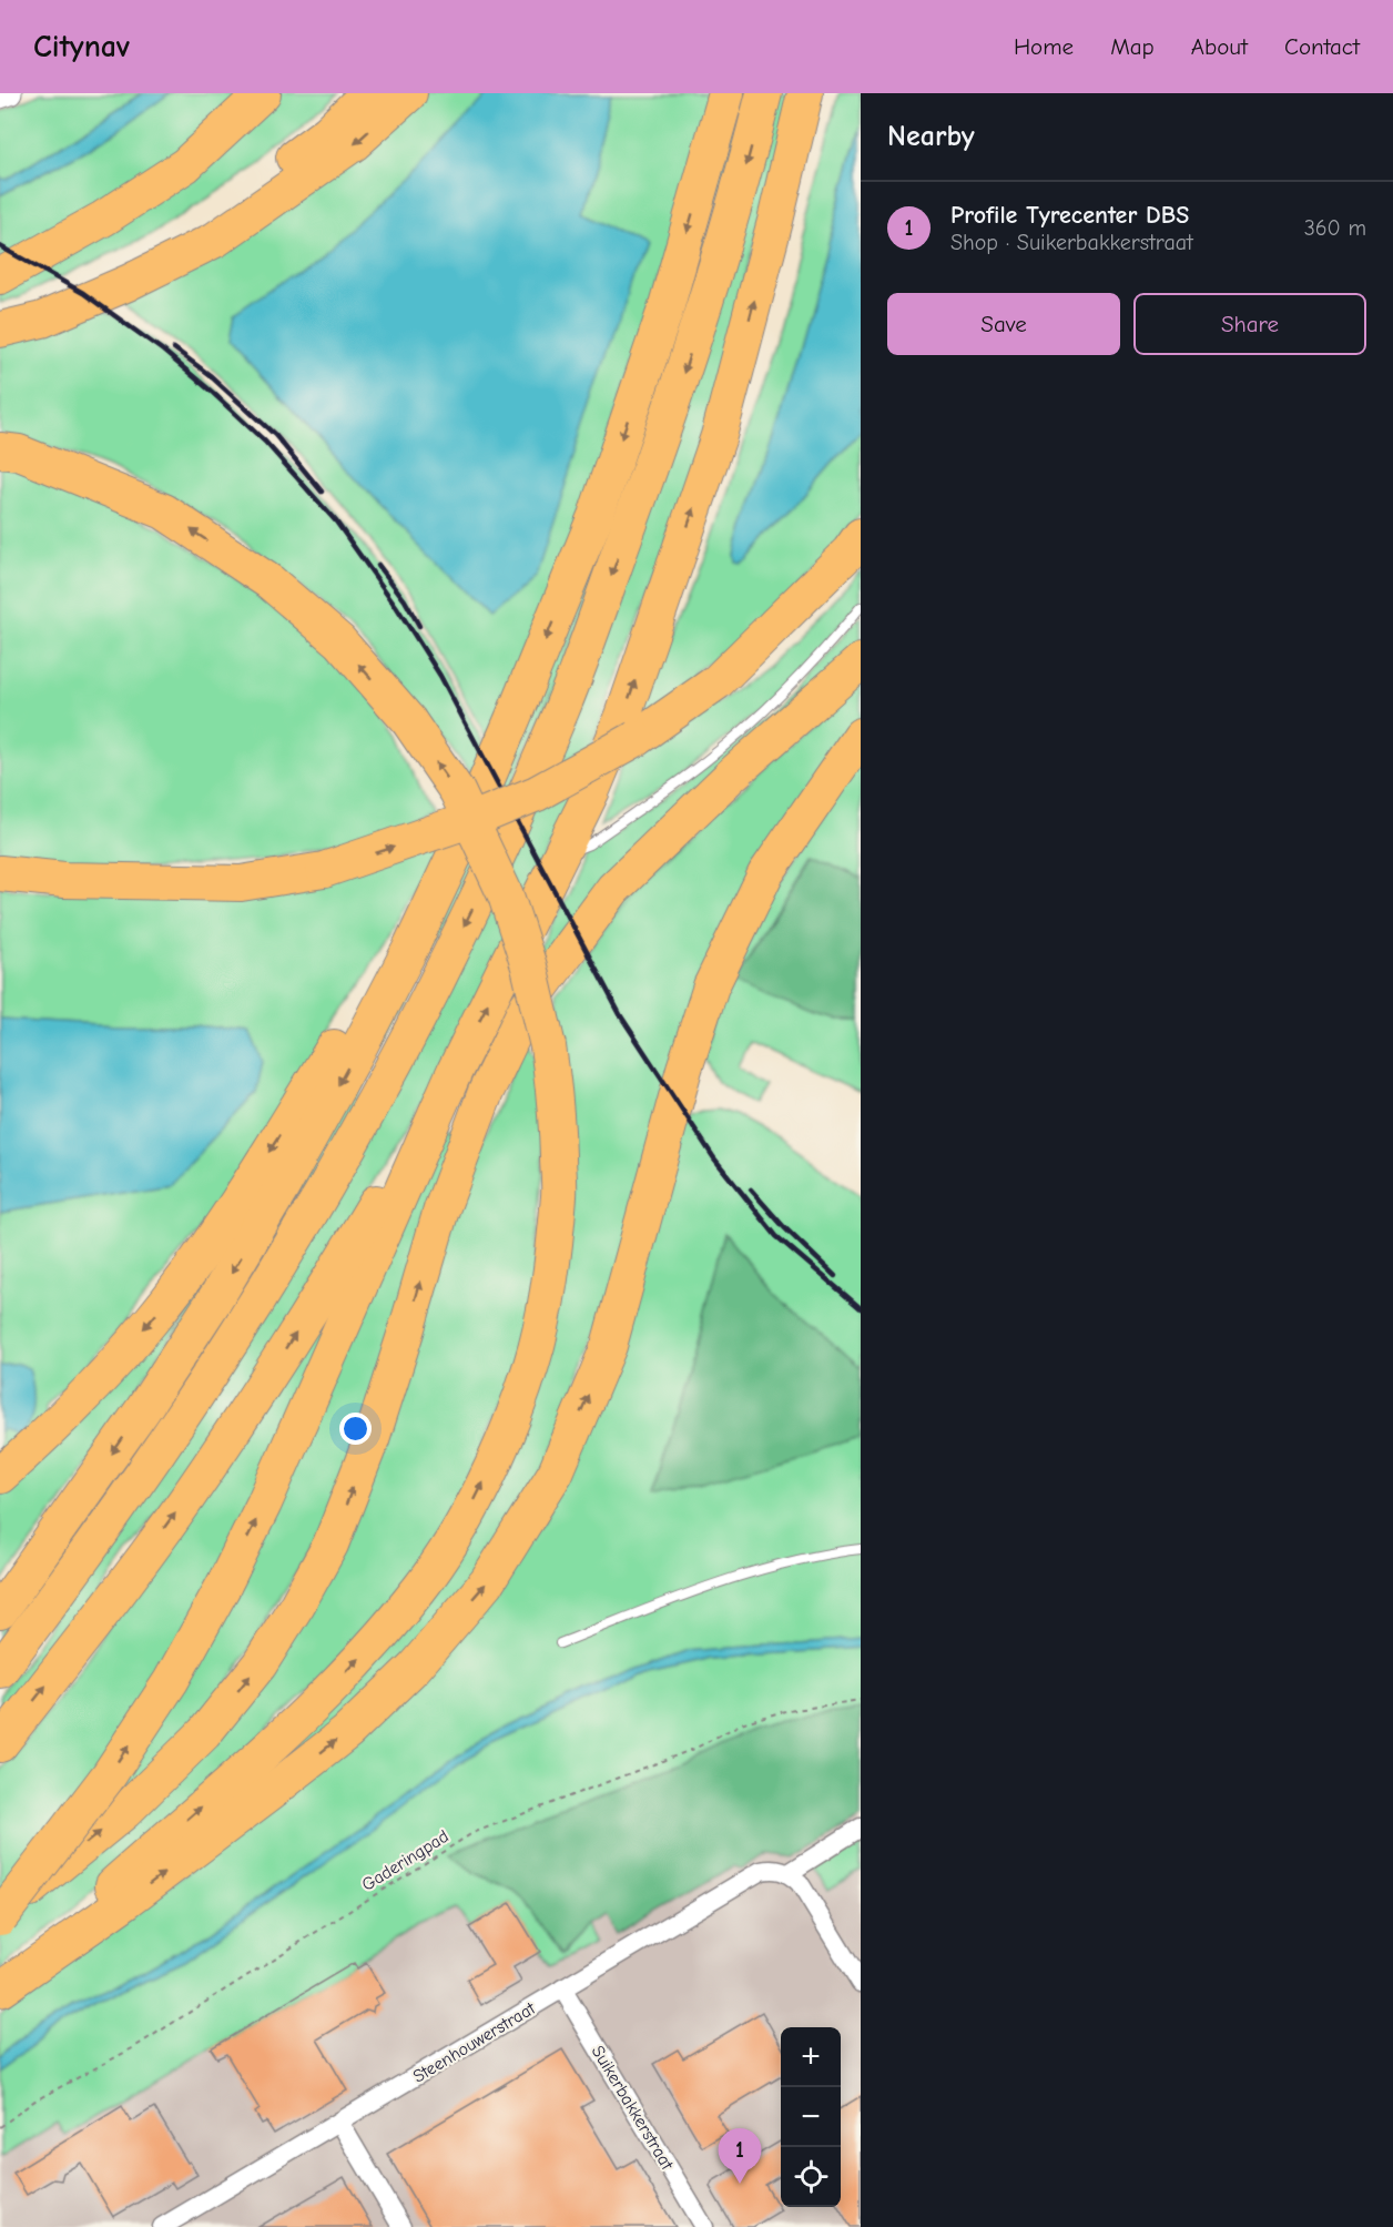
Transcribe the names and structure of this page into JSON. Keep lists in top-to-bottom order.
{
  "streets": {
    "street": ["Steenhouwerstraat", "Suikerbakkerstraat"],
    "path": ["Gaderingpad"]
  },
  "crossings": [
    ["Steenhouwerstraat", "Suikerbakkerstraat"]
  ],
  "page": {
    "header": "Citynav",
    "nav": [
      "Home",
      "Map",
      "About",
      "Contact"
    ],
    "heading": "Nearby",
    "list": [
      {
        "mark": "1",
        "name": "Profile Tyrecenter DBS",
        "note": "Shop · Suikerbakkerstraat",
        "value": "360 m"
      }
    ],
    "buttons": ["Save", "Share"],
    "map_buttons": ["+", "−"],
    "pins": "1"
  }
}
